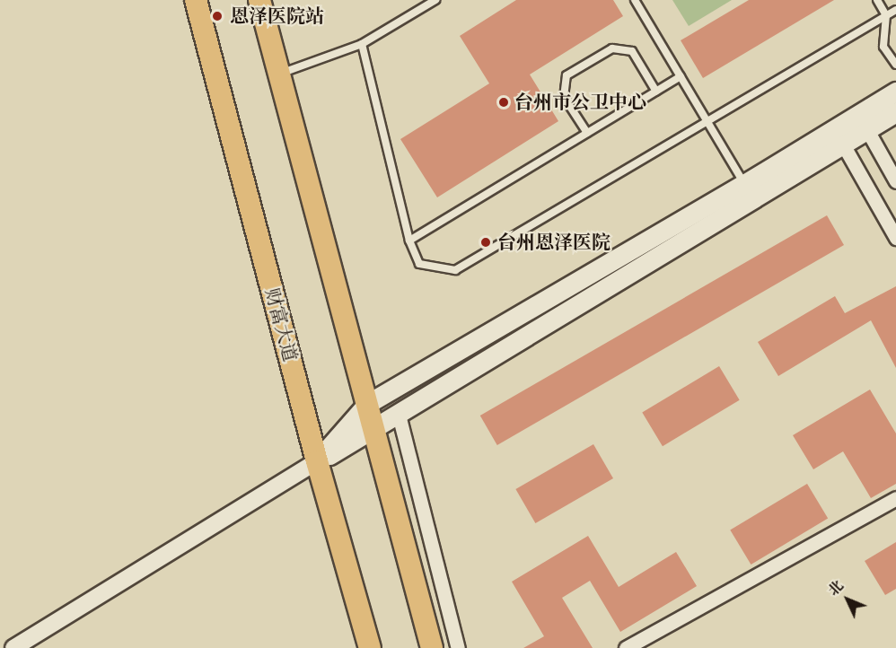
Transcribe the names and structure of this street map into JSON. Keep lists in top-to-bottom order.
{
  "streets": {
    "main road": ["财富大道"]
  },
  "places": ["恩泽医院站", "台州市公卫中心", "台州恩泽医院"],
  "north": "top left"
}
